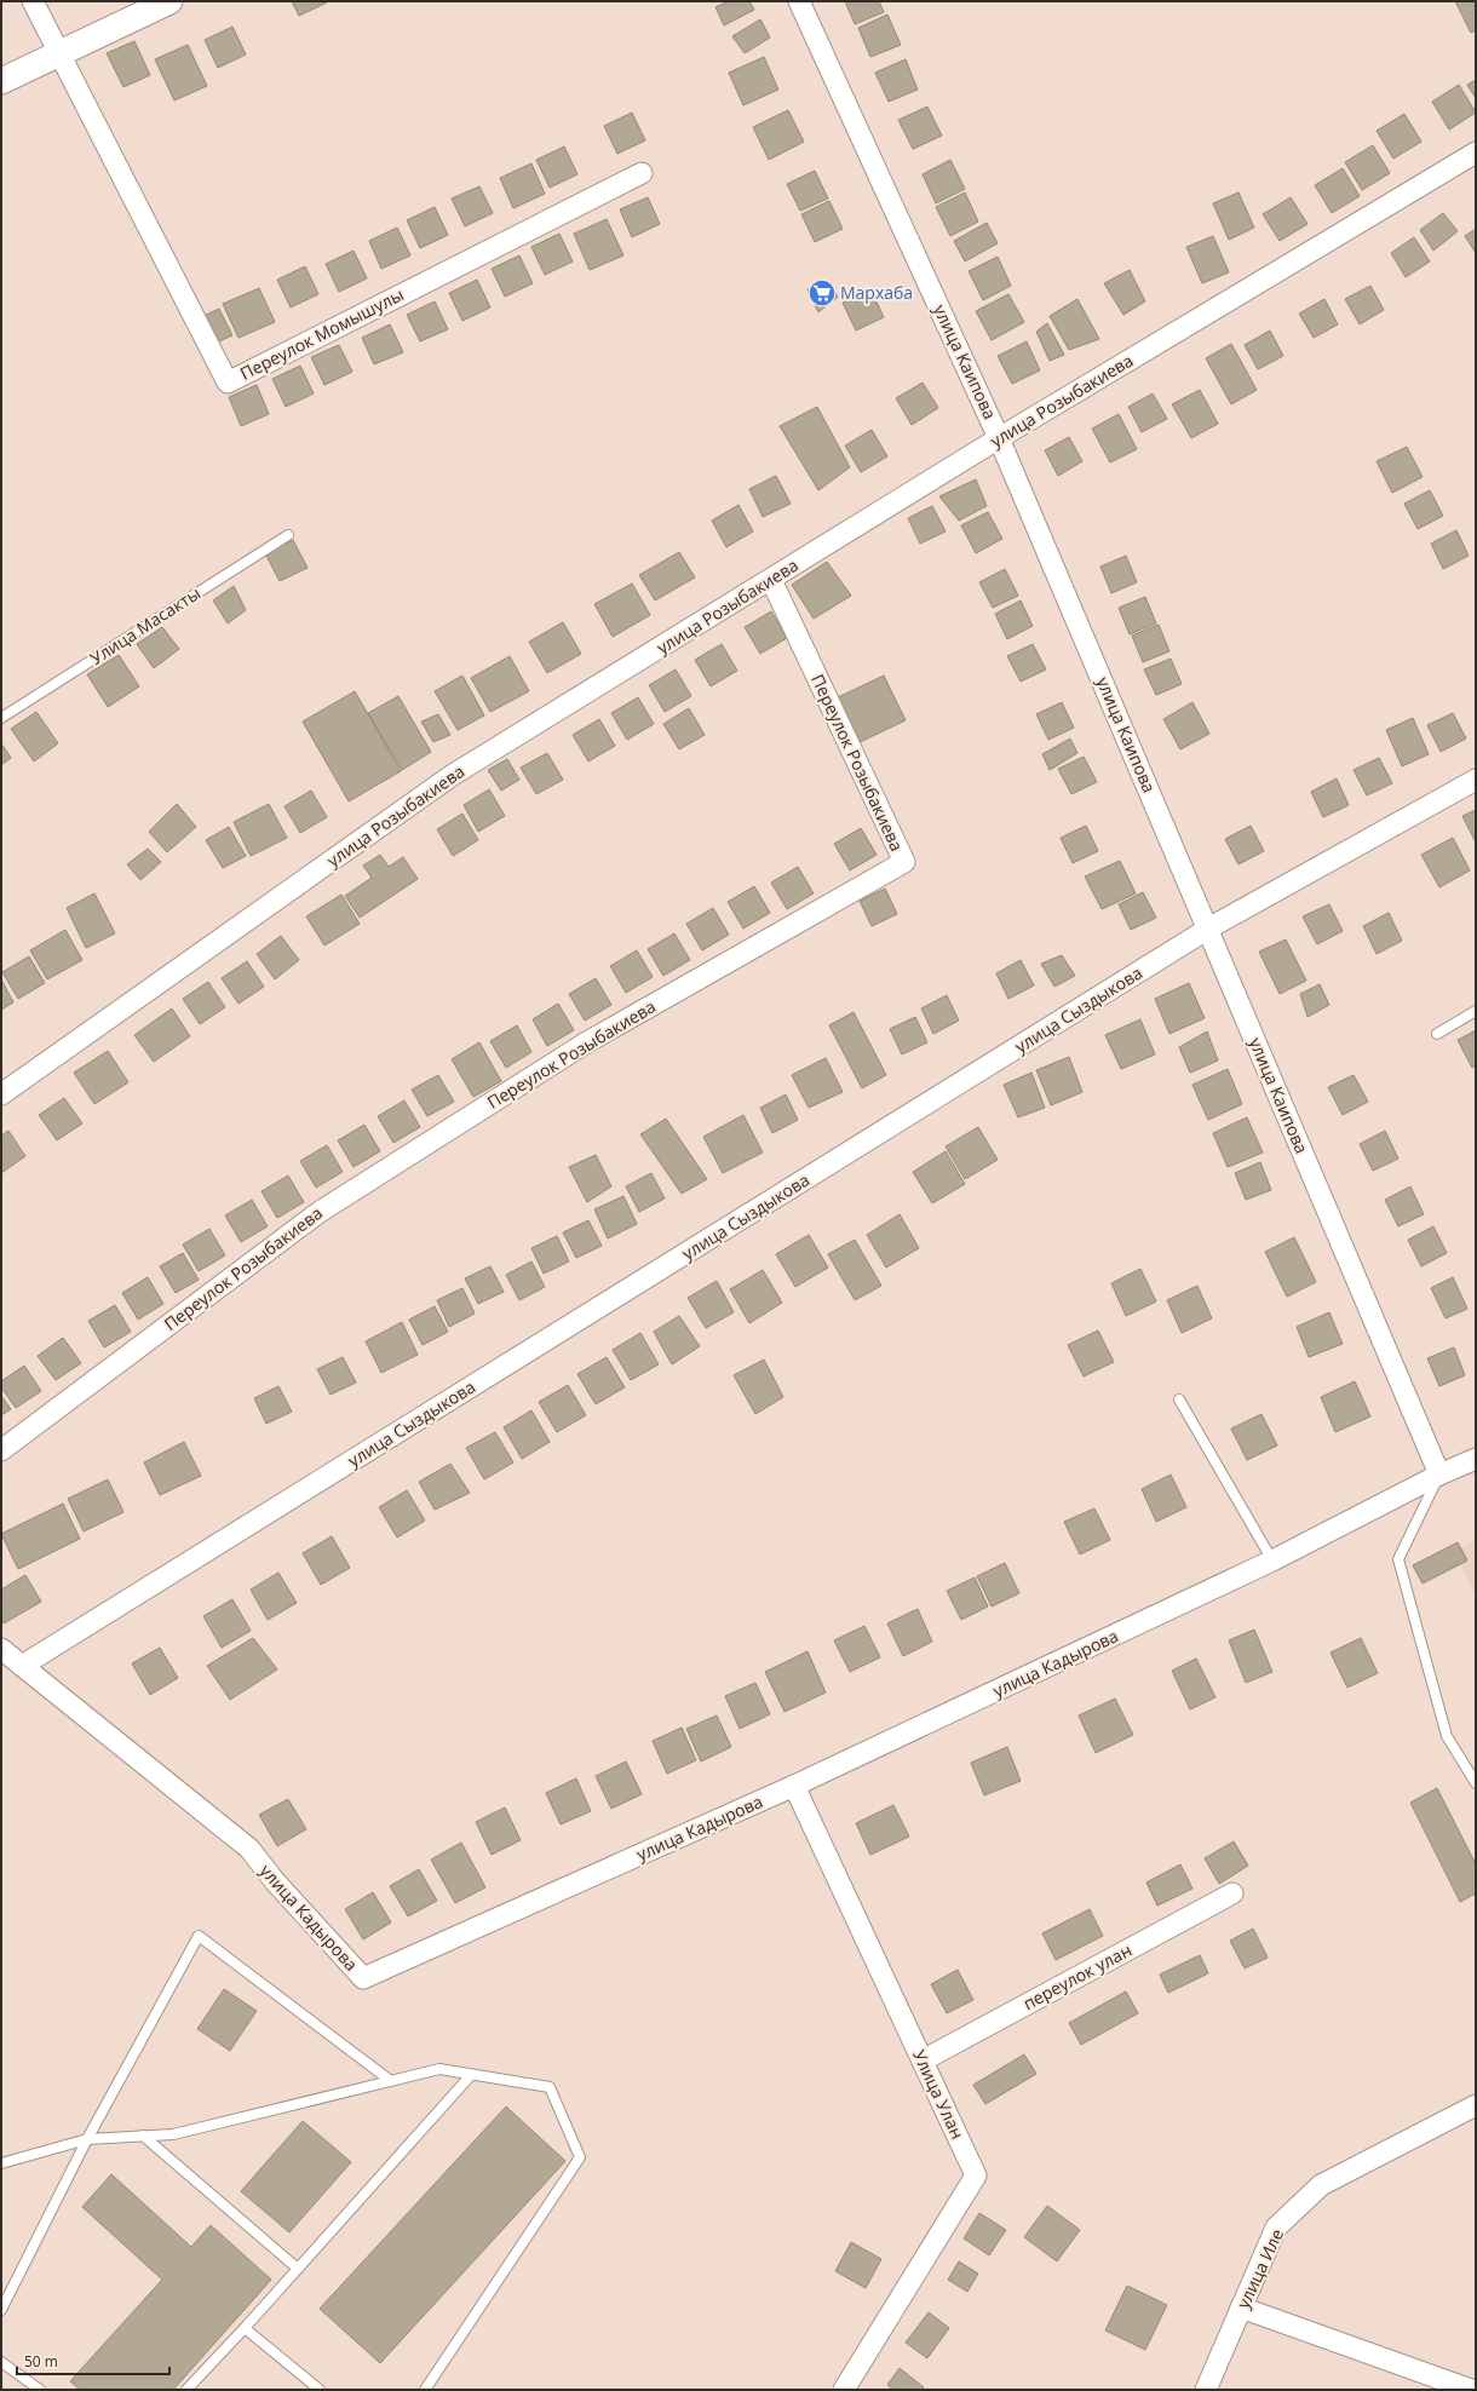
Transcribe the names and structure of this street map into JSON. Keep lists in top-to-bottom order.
{
  "streets": {
    "street": [
      "Переулок Момышулы",
      "улица Каипова",
      "улица Розыбакиева",
      "Переулок Розыбакиева",
      "улица Сыздыкова",
      "улица Кадырова",
      "переулок улан",
      "Улица Улан",
      "улица Иле"
    ],
    "lane": ["Улица Масакты"]
  },
  "crossings": [
    ["улица Каипова", "улица Розыбакиева"],
    ["улица Каипова", "улица Сыздыкова"],
    ["улица Каипова", "улица Кадырова"],
    ["улица Розыбакиева", "Переулок Розыбакиева"],
    ["улица Сыздыкова", "улица Кадырова"],
    ["улица Кадырова", "Улица Улан"],
    ["переулок улан", "Улица Улан"]
  ],
  "places": {
    "supermarket": ["Мархаба"]
  },
  "scale_bar": "50 m"
}
